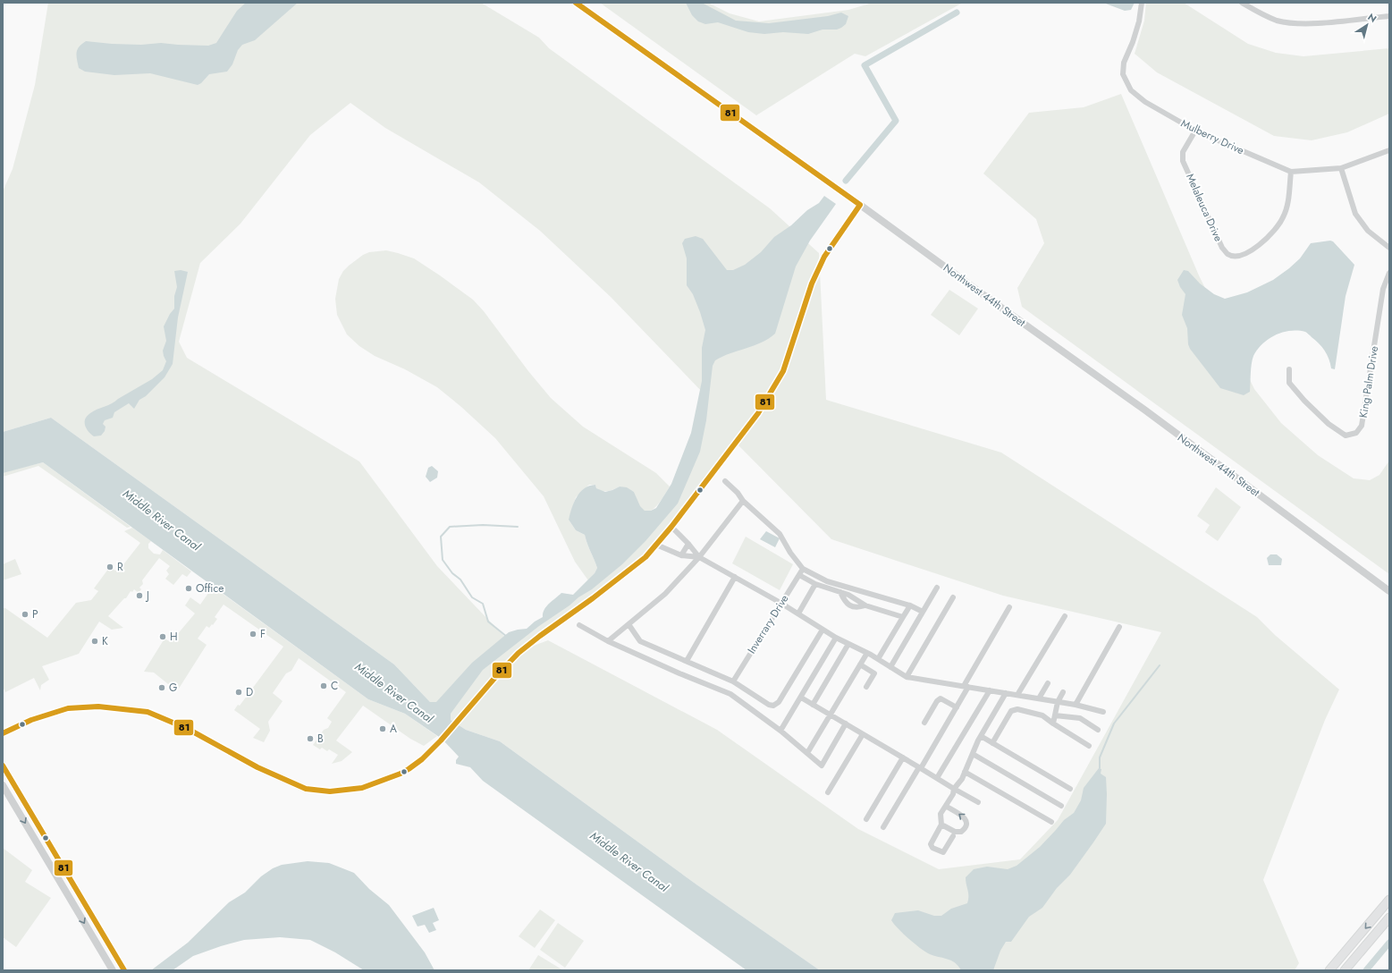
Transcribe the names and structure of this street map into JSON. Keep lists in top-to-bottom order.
{
  "streets": {
    "street": [
      "Mulberry Drive",
      "Melaleuca Drive",
      "Northwest 44th Street",
      "King Palm Drive",
      "Inverrary Drive"
    ]
  },
  "crossings": [
    ["Mulberry Drive", "Melaleuca Drive"]
  ],
  "water": ["Middle River Canal"],
  "places": [
    "R",
    "Office",
    "J",
    "P",
    "F",
    "H",
    "K",
    "C",
    "G",
    "D",
    "A",
    "B"
  ],
  "lines": ["transit line 81"],
  "north": "top right"
}
